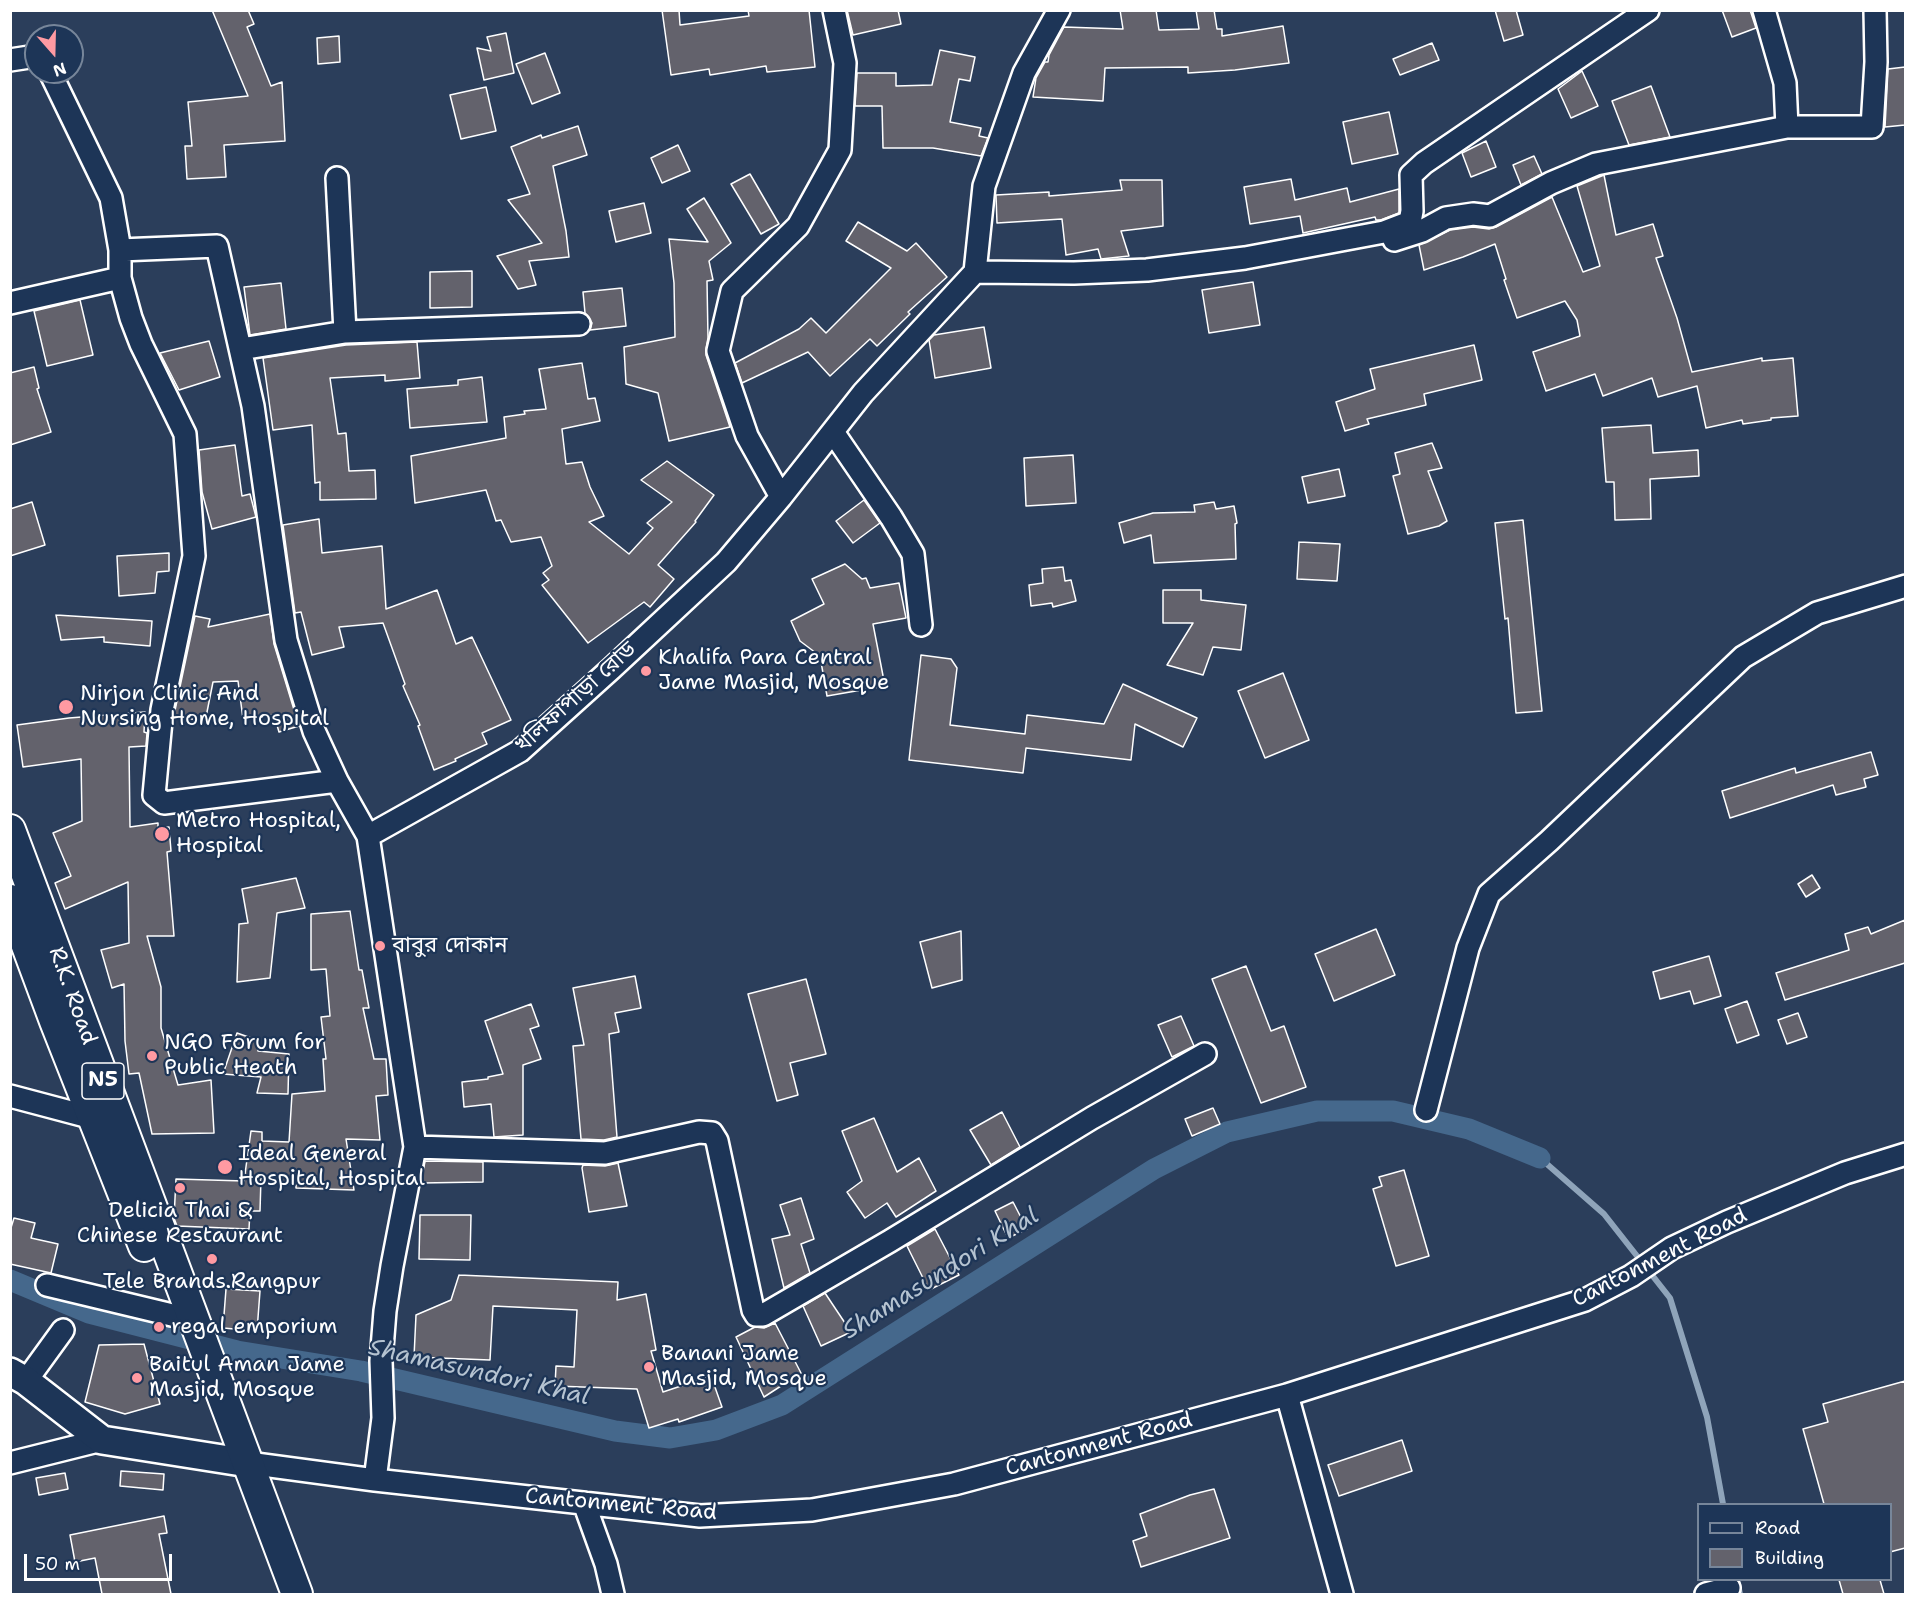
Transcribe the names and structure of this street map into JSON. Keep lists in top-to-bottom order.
{
  "streets": {
    "highway": ["R.K. Road", "N5"],
    "main road": ["Cantonment Road"],
    "street": ["খলিফাপাড়া রোড"]
  },
  "crossings": [
    ["R.K. Road", "N5"],
    ["N5", "Cantonment Road"]
  ],
  "water": ["Shamasundori Khal"],
  "places": [
    "Khalifa Para Central Jame Masjid, Mosque",
    "Nirjon Clinic And Nursing Home, Hospital",
    "Metro Hospital, Hospital",
    "বাবুর দোকান",
    "NGO Forum for Public Heath",
    "Ideal General Hospital, Hospital",
    "Delicia Thai & Chinese Restaurant",
    "Tele Brands.Rangpur",
    "regal emporium",
    "Banani Jame Masjid, Mosque",
    "Baitul Aman Jame Masjid, Mosque"
  ],
  "legend": ["Road", "Building"],
  "scale_bar": "50 m",
  "north": "bottom"
}
